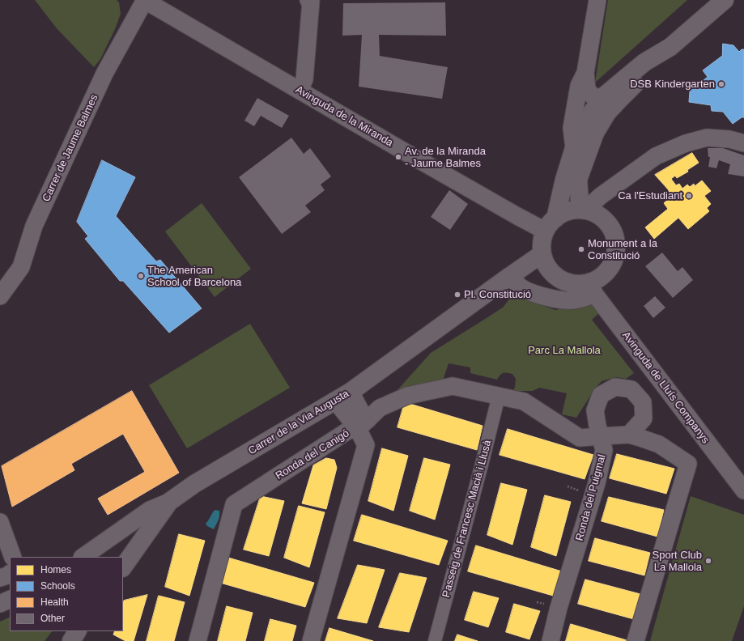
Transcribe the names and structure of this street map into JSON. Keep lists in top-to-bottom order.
{
  "streets": {
    "street": [
      "Avinguda de la Miranda",
      "Carrer de Jaume Balmes",
      "Avinguda de Lluís Companys",
      "Carrer de la Via Augusta",
      "Ronda del Canigó",
      "Ronda del Puigmal",
      "Passeig de Francesc Macià i Llusà"
    ]
  },
  "crossings": [
    ["Avinguda de la Miranda", "Carrer de Jaume Balmes"],
    ["Avinguda de la Miranda", "Avinguda de Lluís Companys"],
    ["Avinguda de la Miranda", "Carrer de la Via Augusta"],
    ["Avinguda de Lluís Companys", "Carrer de la Via Augusta"]
  ],
  "parks": ["Parc La Mallola"],
  "places": [
    "DSB Kindergarten",
    "Av. de la Miranda - Jaume Balmes",
    "Ca l'Estudiant",
    "Monument a la Constitució",
    "The American School of Barcelona",
    "Pl. Constitució",
    "Sport Club La Mallola"
  ],
  "legend": [
    "Homes",
    "Schools",
    "Health",
    "Other"
  ]
}
